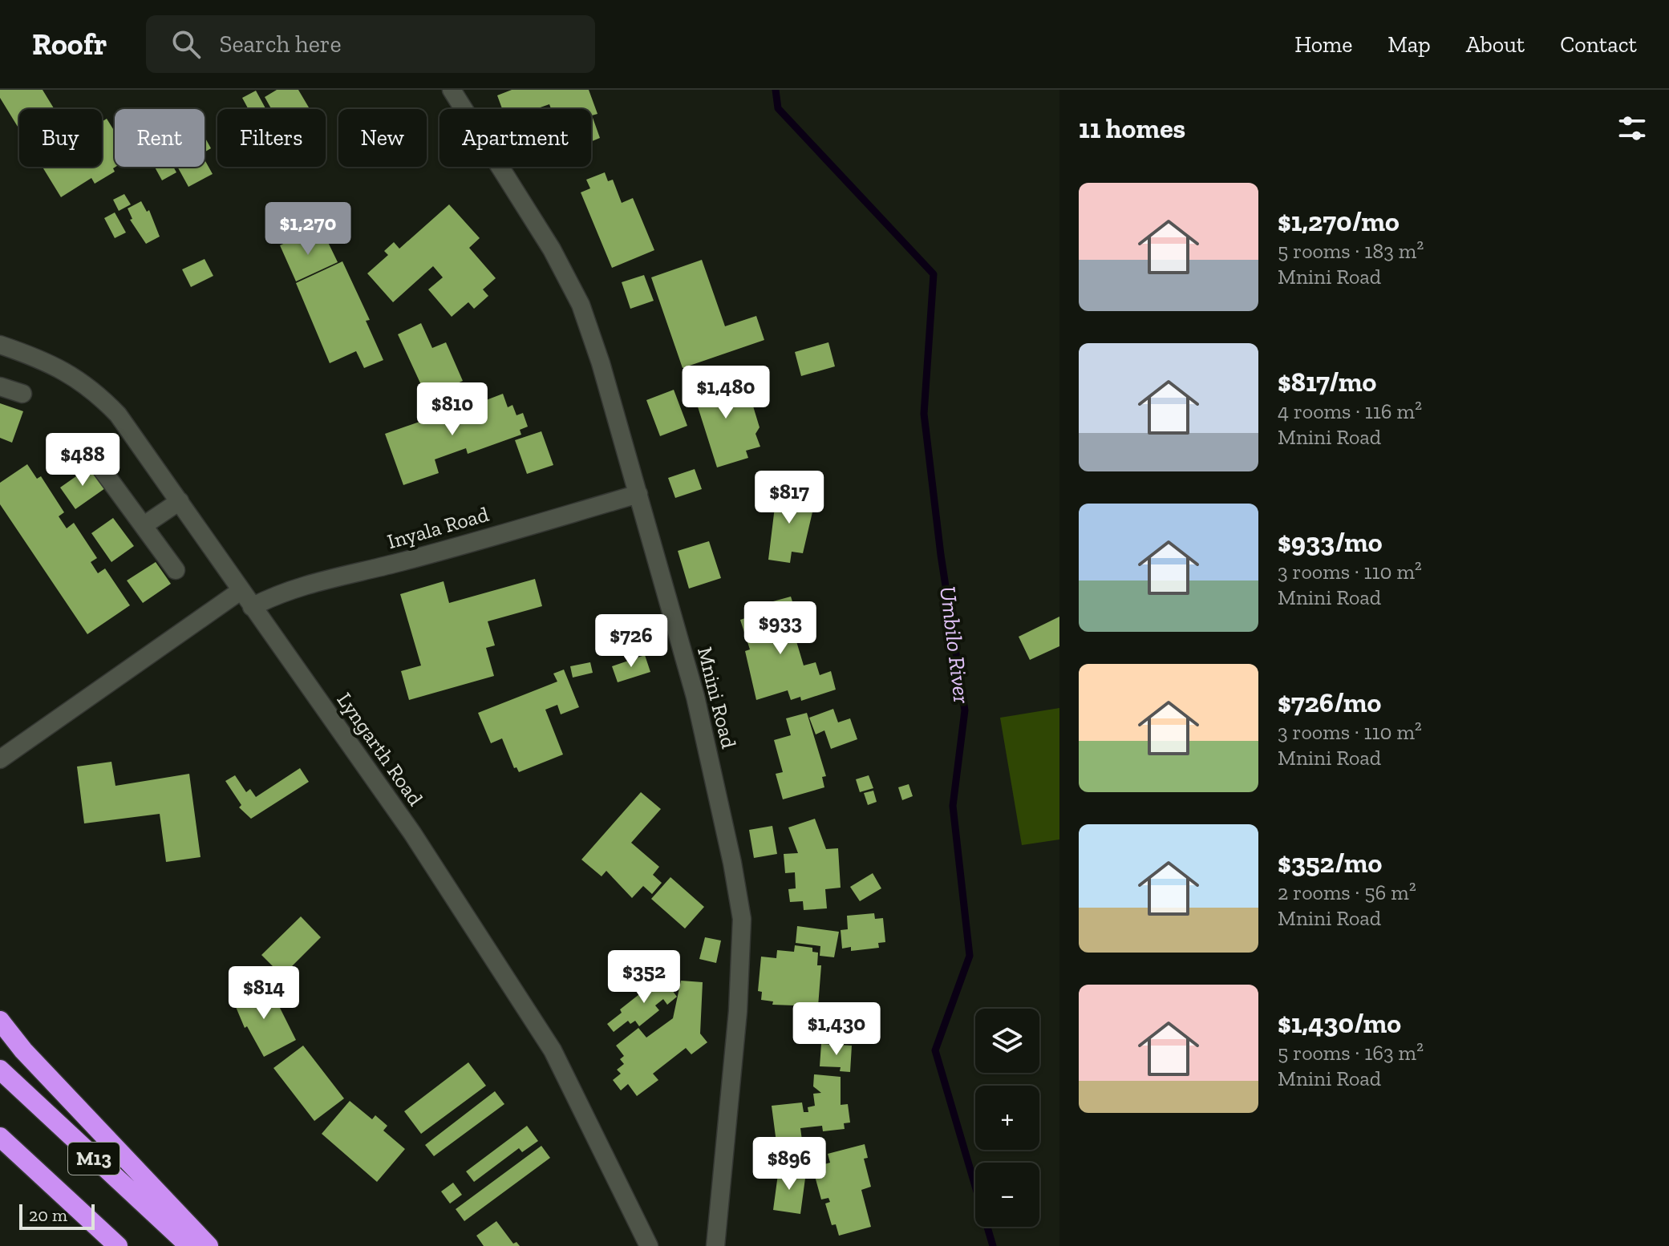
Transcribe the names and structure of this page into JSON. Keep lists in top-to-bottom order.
{
  "streets": {
    "highway": ["M13"],
    "street": ["Inyala Road", "Mnini Road", "Lyngarth Road"]
  },
  "crossings": [
    ["Inyala Road", "Mnini Road"],
    ["Inyala Road", "Lyngarth Road"]
  ],
  "water": ["Umbilo River"],
  "scale_bar": "20 m",
  "page": {
    "header": "Roofr",
    "search": "Search here",
    "nav": [
      "Home",
      "Map",
      "About",
      "Contact"
    ],
    "heading": "11 homes",
    "chip": [
      "Buy",
      "Rent",
      "Filters",
      "New",
      "Apartment"
    ],
    "list": [
      {
        "name": "$1,270/mo",
        "note": "5 rooms · 183 m² · Mnini Road"
      },
      {
        "name": "$817/mo",
        "note": "4 rooms · 116 m² · Mnini Road"
      },
      {
        "name": "$933/mo",
        "note": "3 rooms · 110 m² · Mnini Road"
      },
      {
        "name": "$726/mo",
        "note": "3 rooms · 110 m² · Mnini Road"
      },
      {
        "name": "$352/mo",
        "note": "2 rooms · 56 m² · Mnini Road"
      },
      {
        "name": "$1,430/mo",
        "note": "5 rooms · 163 m² · Mnini Road"
      }
    ],
    "price": [
      "$1,270",
      "$1,480",
      "$810",
      "$488",
      "$817",
      "$933",
      "$726",
      "$352",
      "$814",
      "$1,430",
      "$896"
    ],
    "map_buttons": ["+", "−"],
    "scale": "20 m"
  }
}
